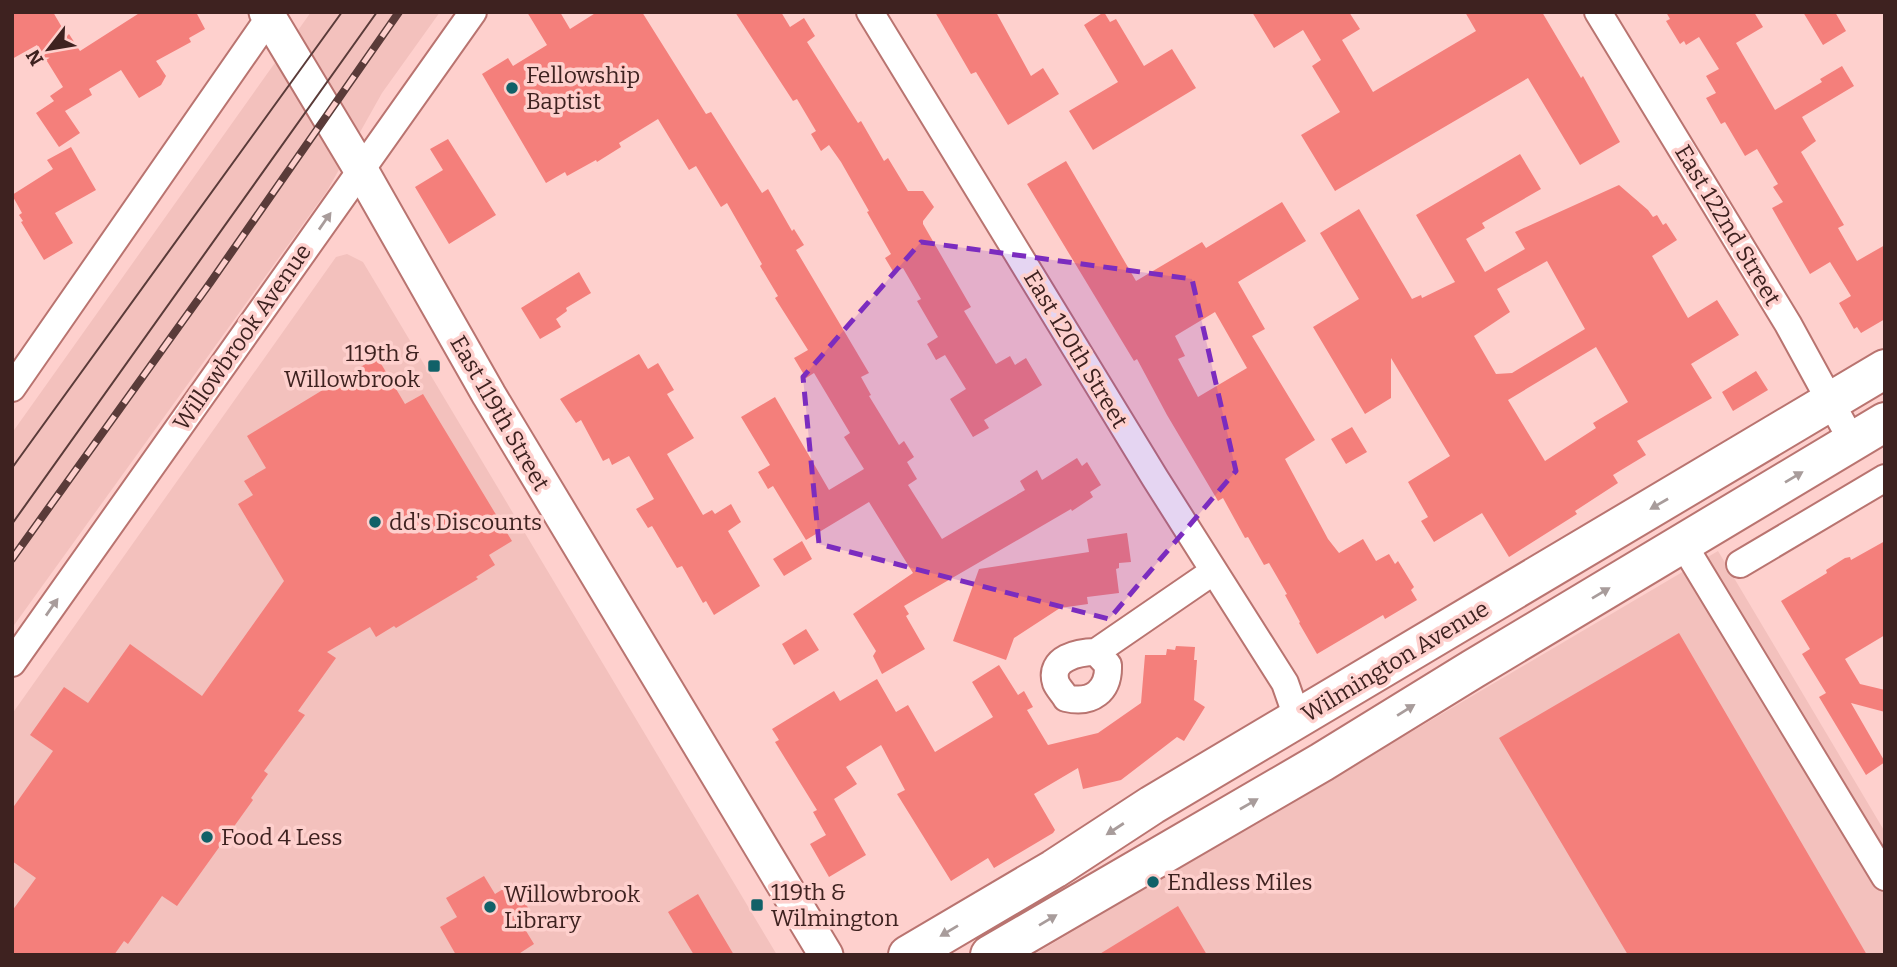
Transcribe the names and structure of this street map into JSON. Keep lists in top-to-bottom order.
{
  "streets": {
    "main road": ["Wilmington Avenue"],
    "street": [
      "East 122nd Street",
      "Willowbrook Avenue",
      "East 120th Street",
      "East 119th Street"
    ]
  },
  "crossings": [
    ["East 122nd Street", "Wilmington Avenue"],
    ["Willowbrook Avenue", "East 119th Street"],
    ["East 120th Street", "Wilmington Avenue"]
  ],
  "places": {
    "other": [
      "Fellowship Baptist",
      "dd's Discounts",
      "Food 4 Less",
      "Endless Miles",
      "Willowbrook Library"
    ],
    "transit": ["119th & Willowbrook", "119th & Wilmington"]
  },
  "north": "bottom left"
}
